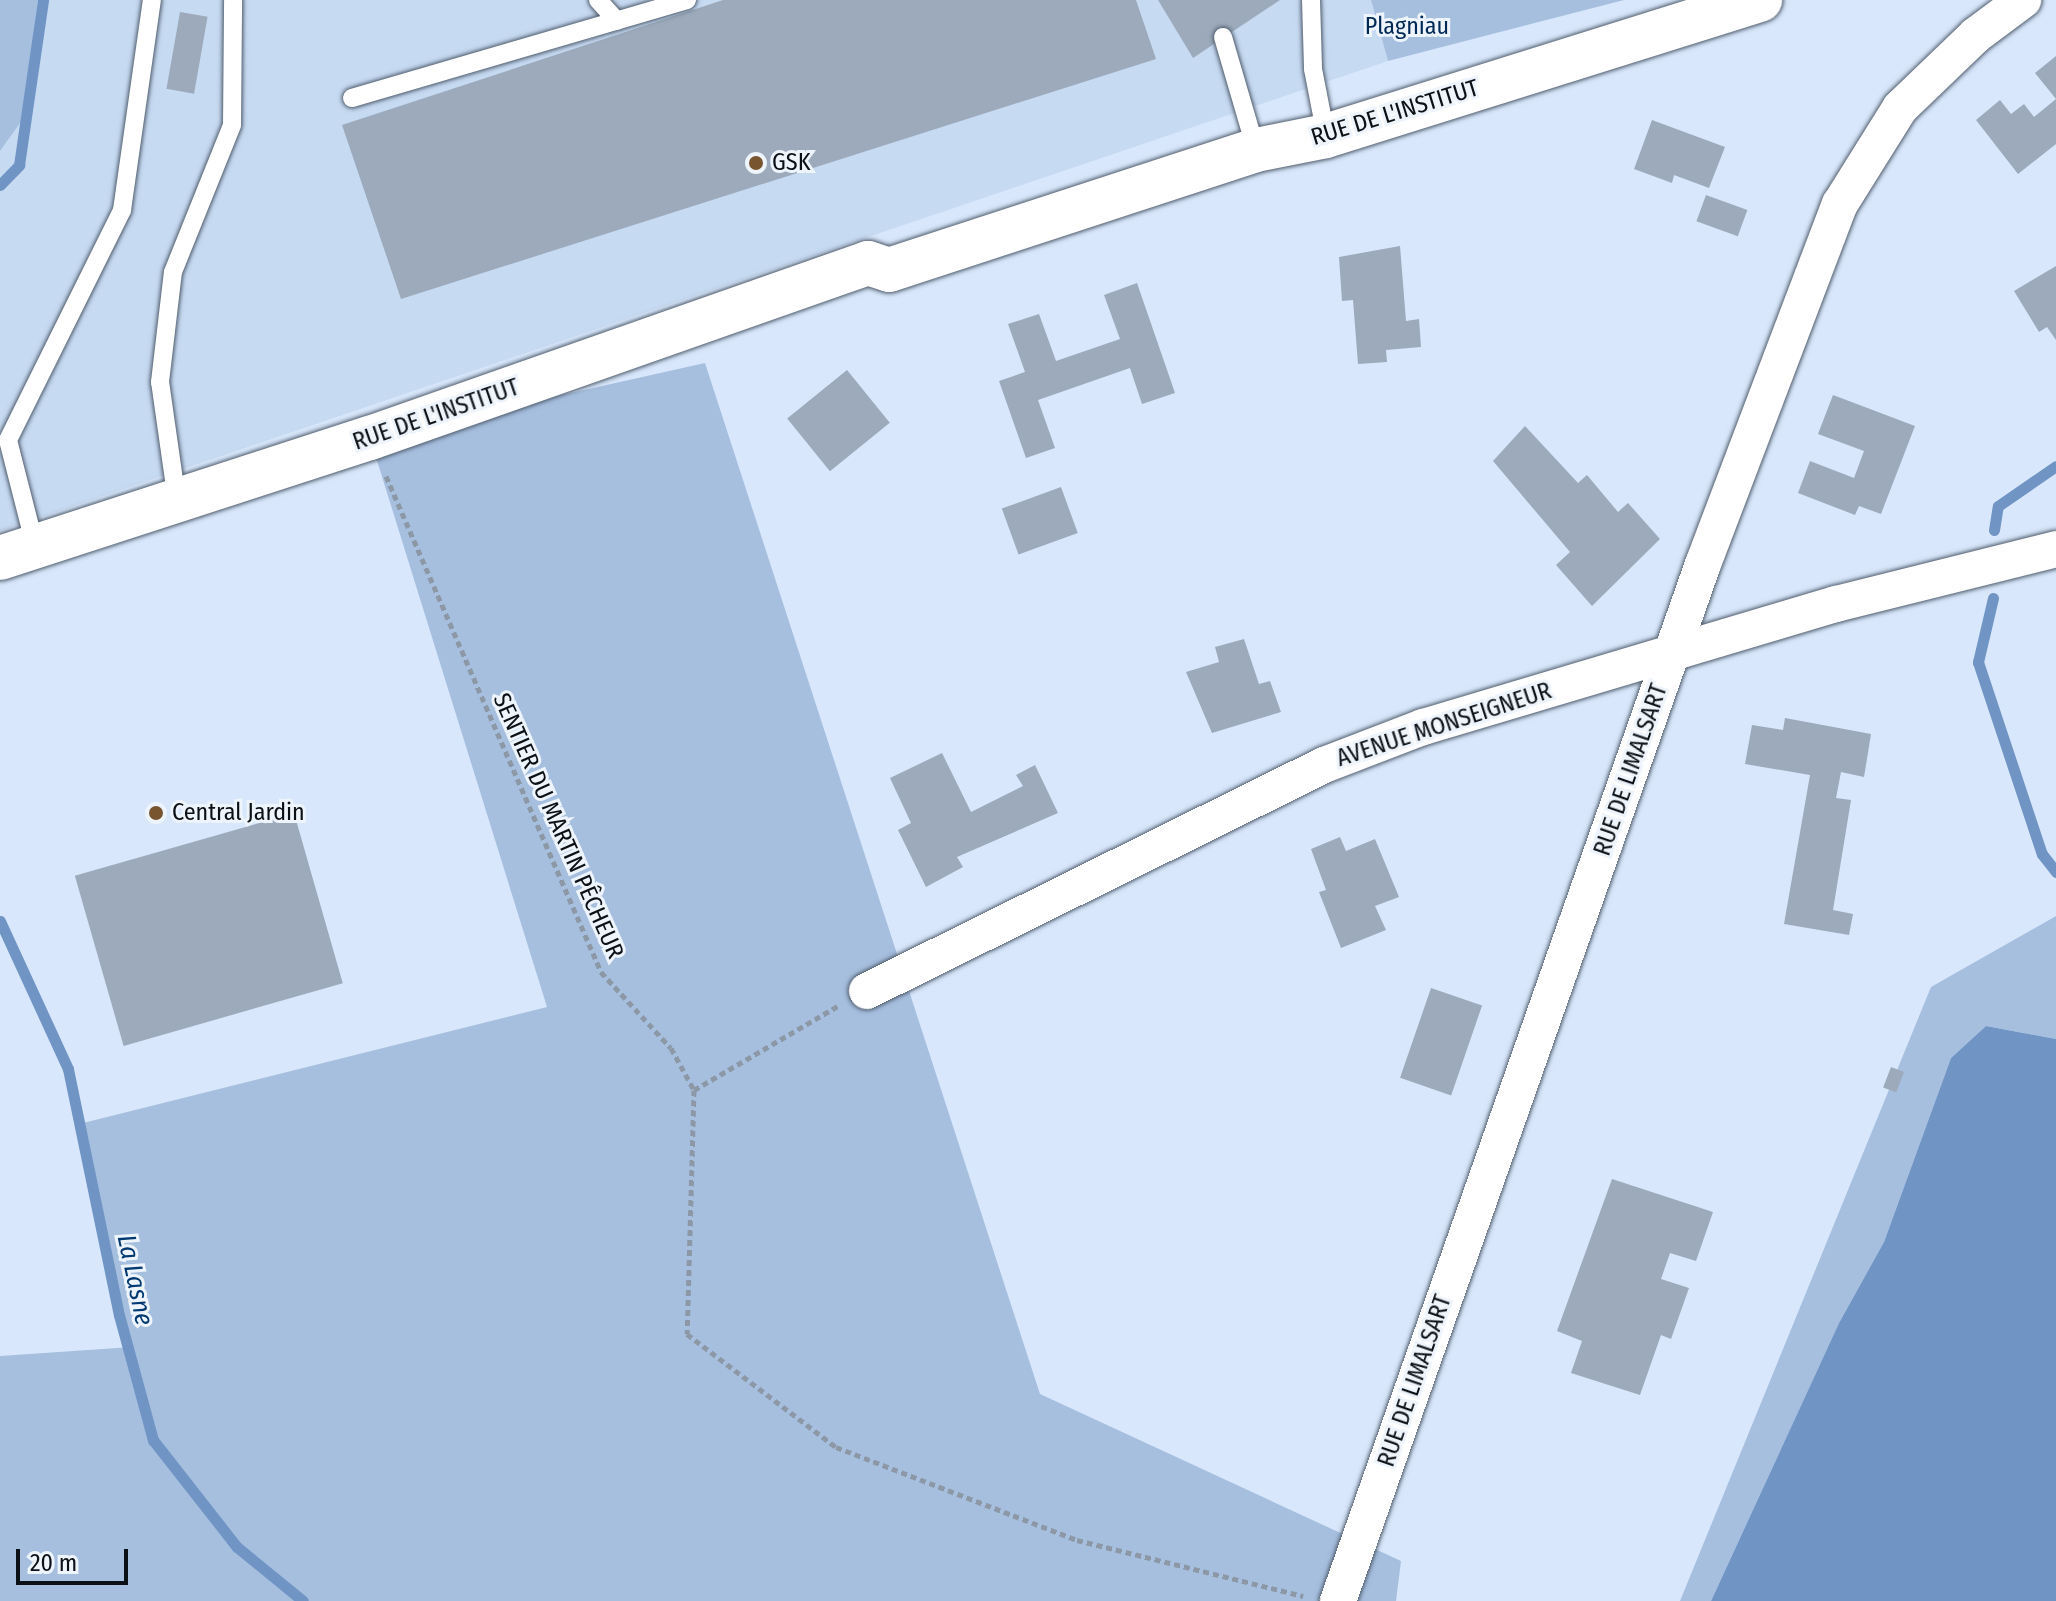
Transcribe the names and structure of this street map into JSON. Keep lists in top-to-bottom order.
{
  "streets": {
    "street": ["RUE DE L'INSTITUT", "AVENUE MONSEIGNEUR", "RUE DE LIMALSART"],
    "path": ["SENTIER DU MARTIN PÊCHEUR"]
  },
  "crossings": [
    ["RUE DE L'INSTITUT", "SENTIER DU MARTIN PÊCHEUR"],
    ["AVENUE MONSEIGNEUR", "RUE DE LIMALSART"]
  ],
  "water": ["La Lasne"],
  "parks": ["Plagniau"],
  "places": ["GSK", "Central Jardin"],
  "scale_bar": "20 m"
}
